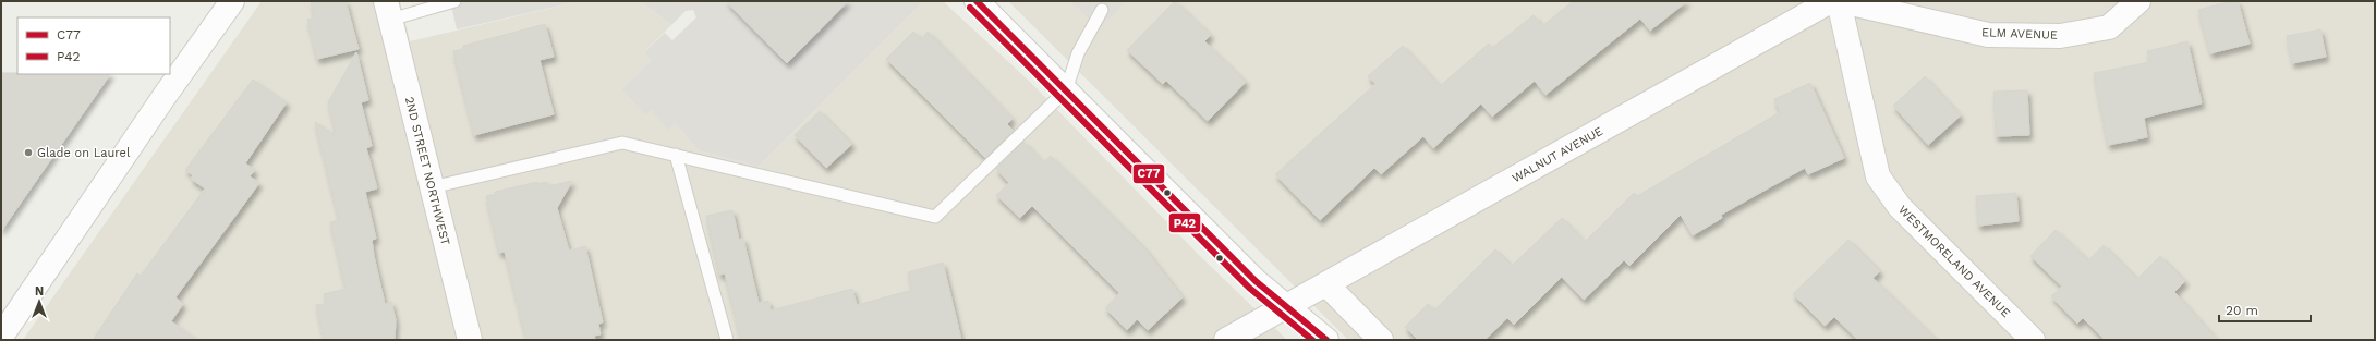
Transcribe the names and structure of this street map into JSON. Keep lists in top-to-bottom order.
{
  "streets": {
    "street": [
      "ELM AVENUE",
      "WALNUT AVENUE",
      "2ND STREET NORTHWEST",
      "WESTMORELAND AVENUE"
    ]
  },
  "crossings": [
    ["ELM AVENUE", "WALNUT AVENUE"],
    ["ELM AVENUE", "WESTMORELAND AVENUE"],
    ["WALNUT AVENUE", "WESTMORELAND AVENUE"]
  ],
  "places": ["Glade on Laurel"],
  "lines": ["transit line C77", "transit line P42"],
  "legend": ["C77", "P42"],
  "scale_bar": "20 m",
  "north": "top"
}
